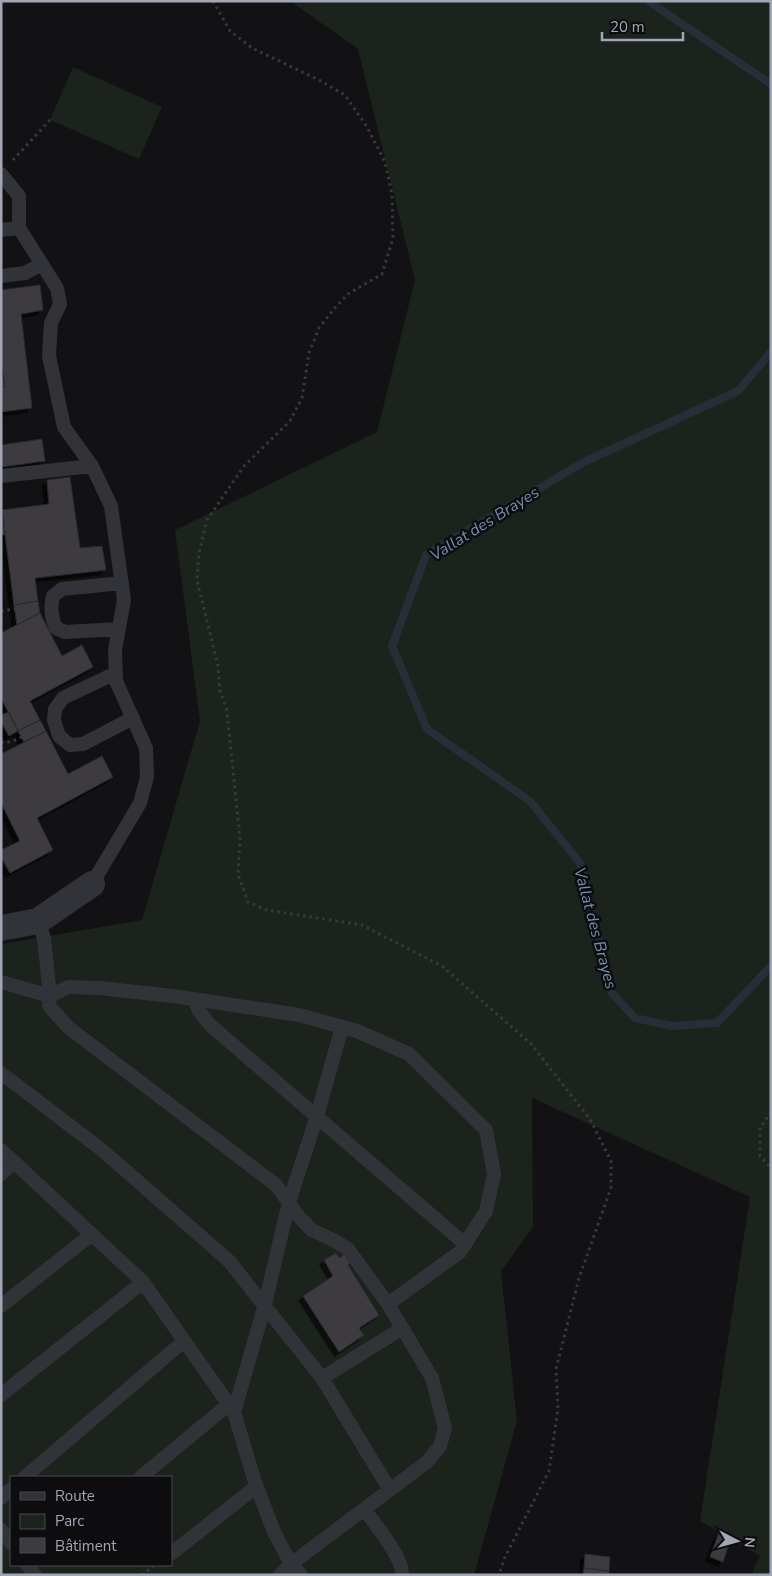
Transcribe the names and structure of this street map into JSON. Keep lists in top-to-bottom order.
{
  "water": ["Vallat des Brayes"],
  "legend": ["Route", "Parc", "Bâtiment"],
  "scale_bar": "20 m",
  "north": "right"
}
